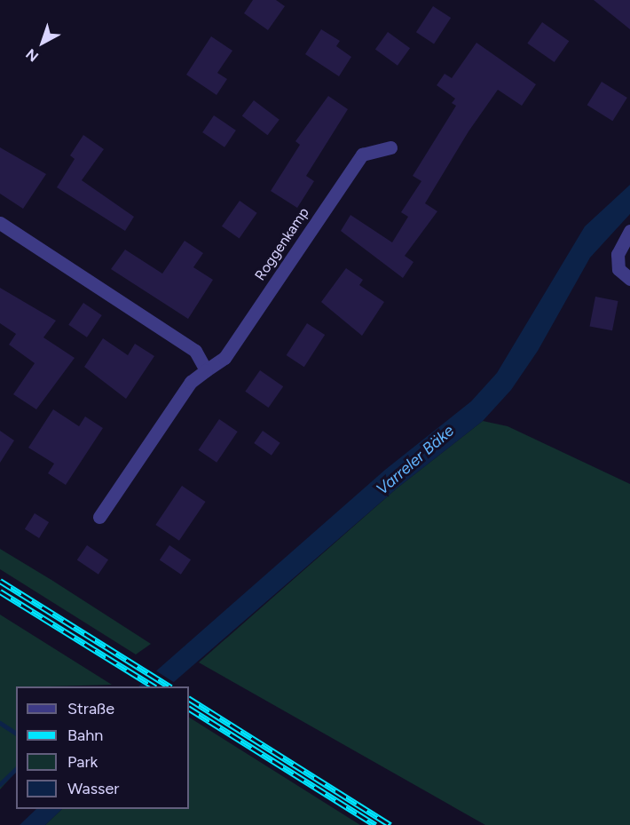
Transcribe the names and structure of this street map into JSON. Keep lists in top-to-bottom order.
{
  "streets": {
    "street": ["Roggenkamp"]
  },
  "water": ["Varreler Bäke"],
  "legend": [
    "Straße",
    "Bahn",
    "Park",
    "Wasser"
  ],
  "north": "bottom left"
}
